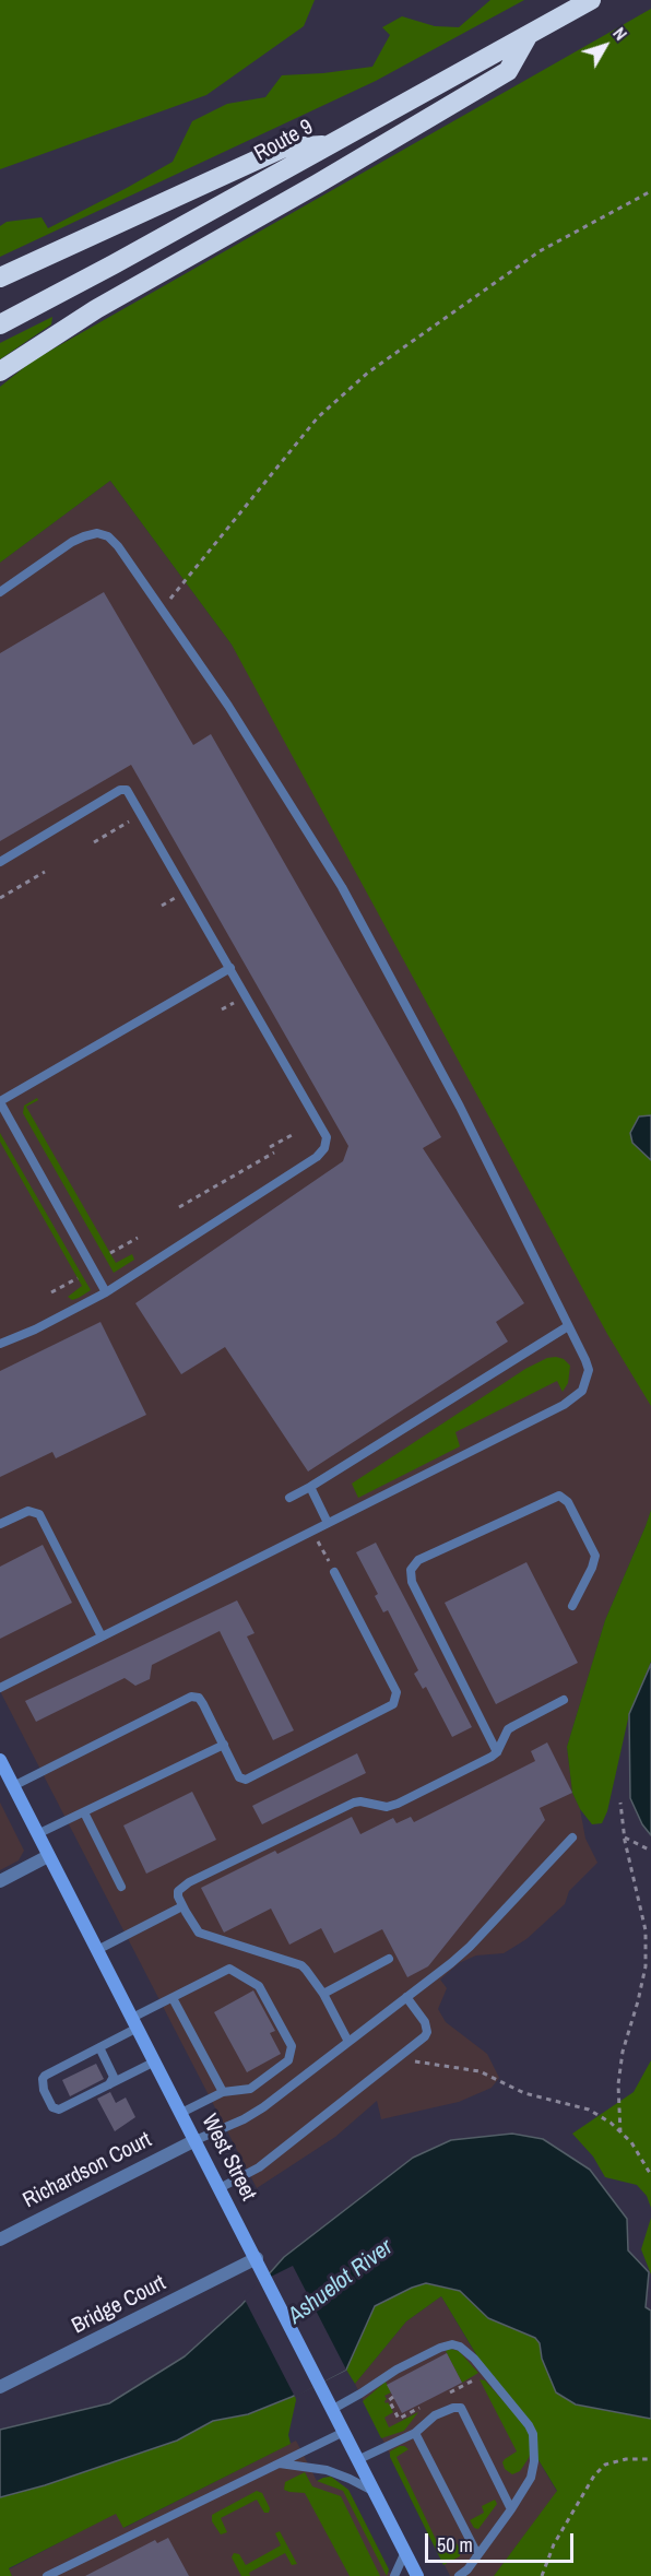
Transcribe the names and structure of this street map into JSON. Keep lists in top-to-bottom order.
{
  "streets": {
    "highway": ["Route 9"],
    "street": ["West Street", "Richardson Court", "Bridge Court"]
  },
  "crossings": [
    ["West Street", "Richardson Court"],
    ["West Street", "Bridge Court"]
  ],
  "water": ["Ashuelot River"],
  "scale_bar": "50 m",
  "north": "top right"
}
